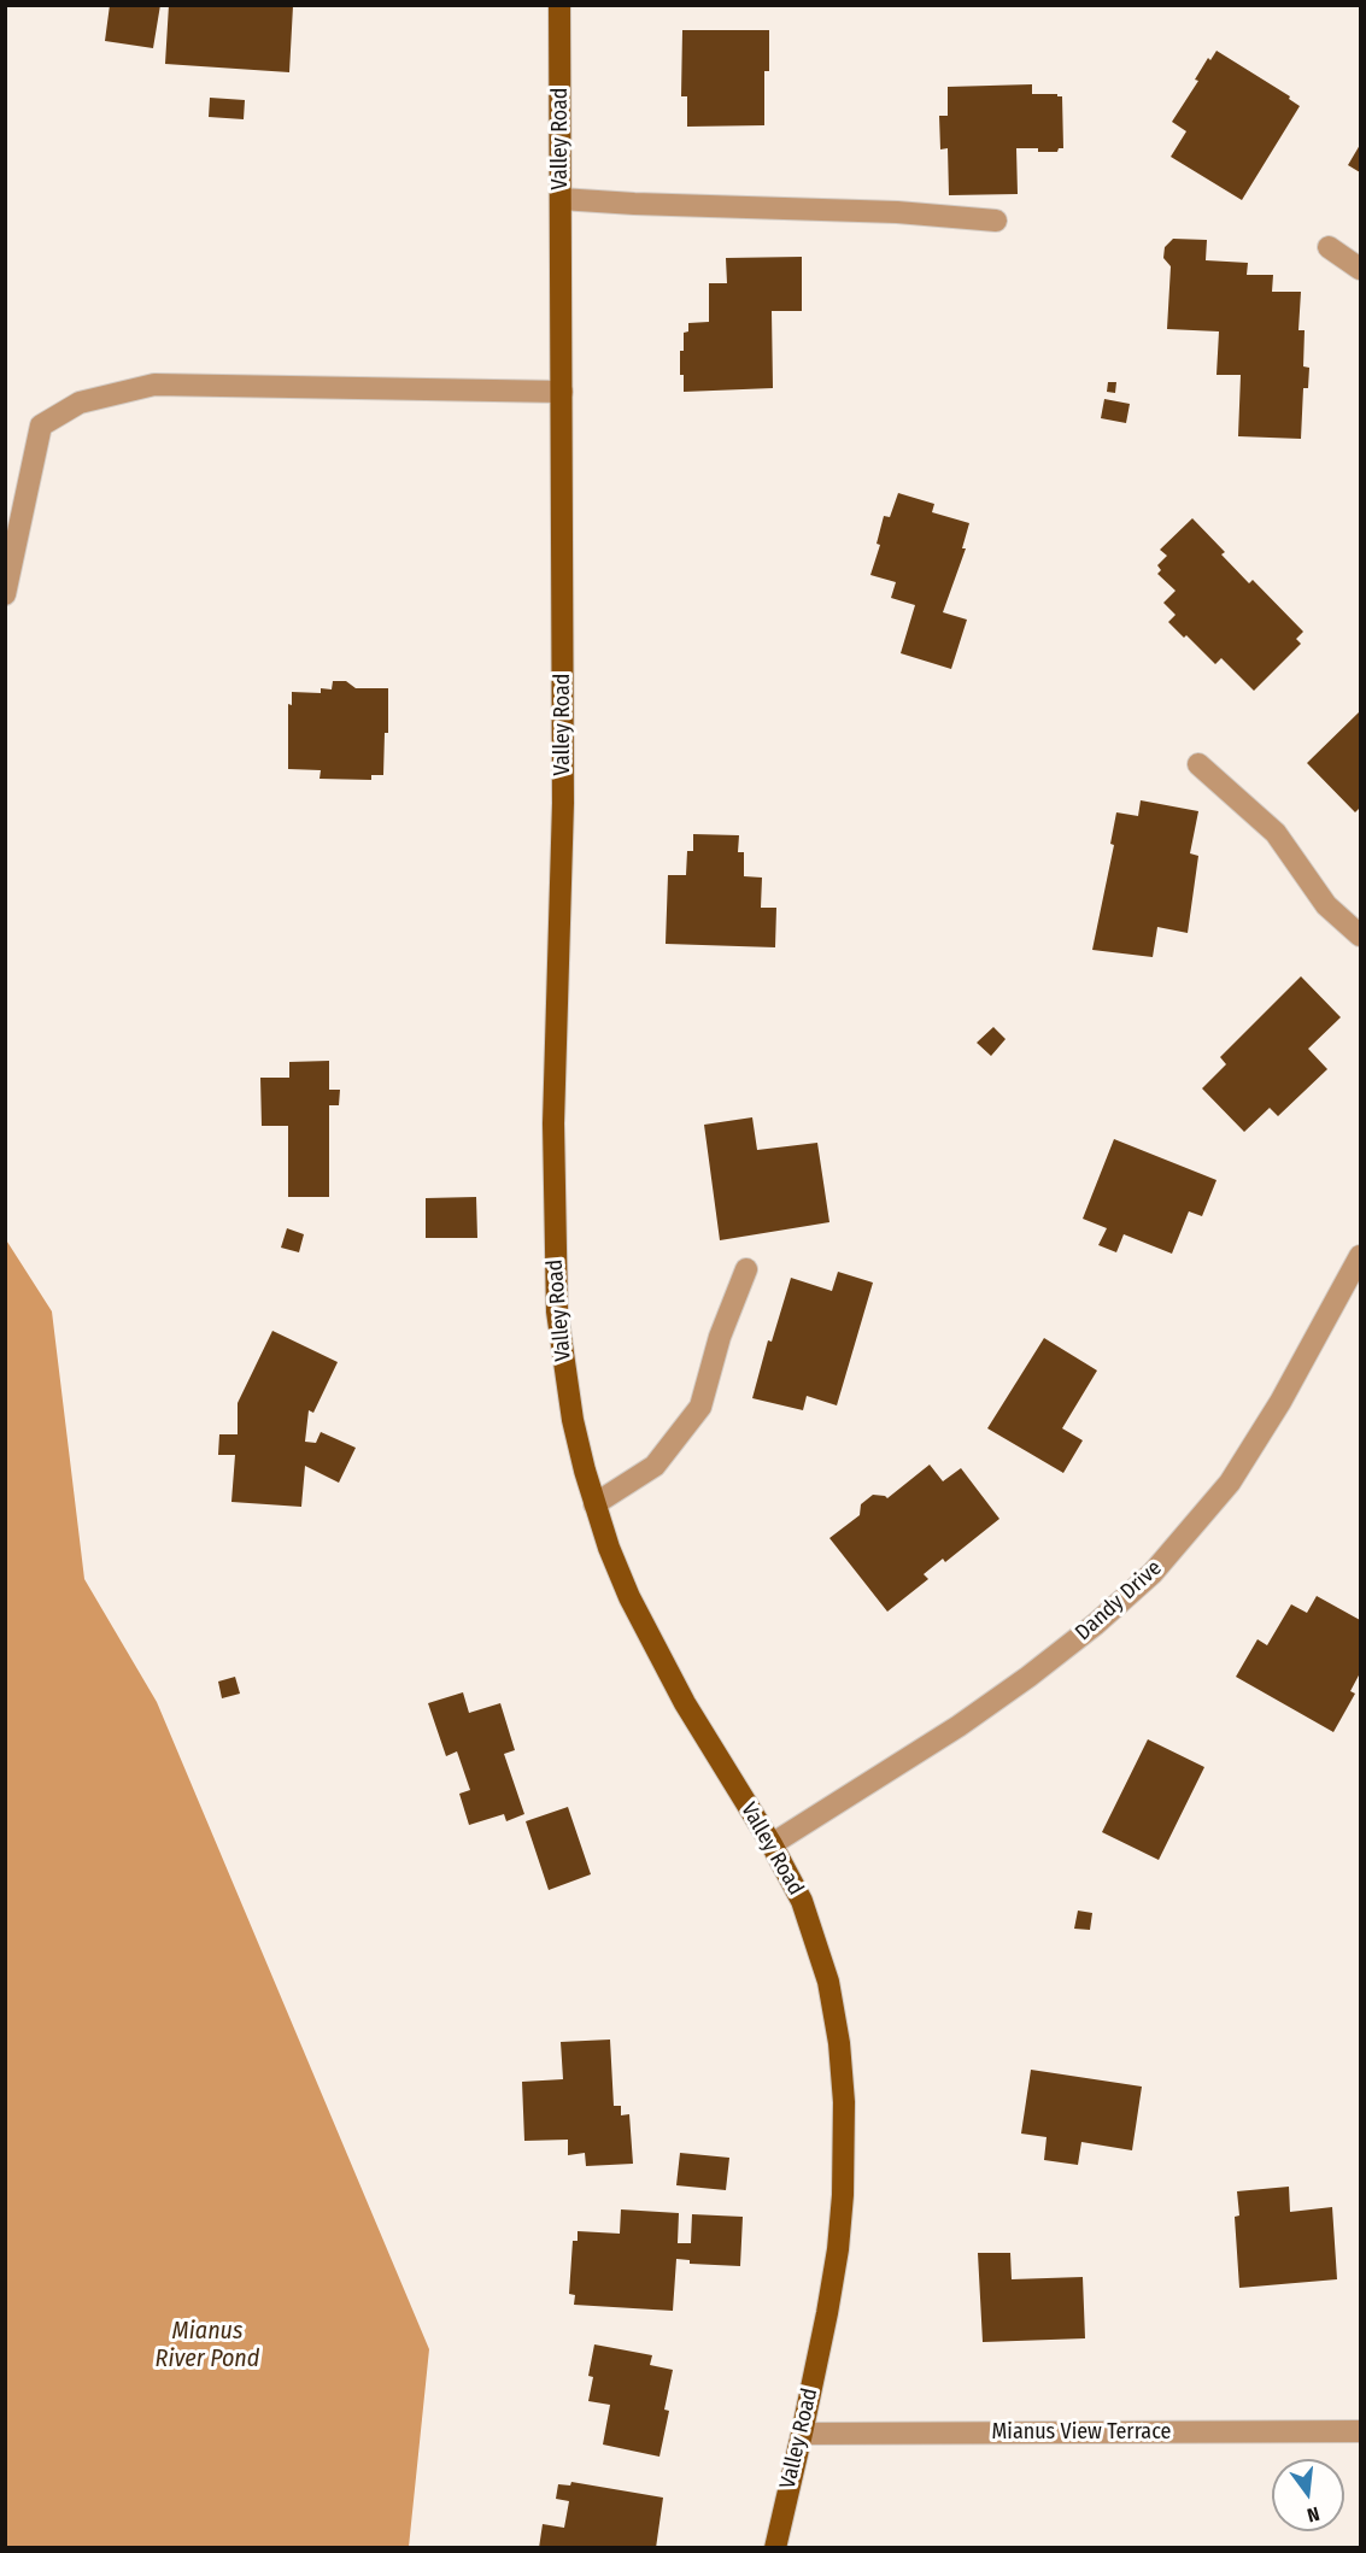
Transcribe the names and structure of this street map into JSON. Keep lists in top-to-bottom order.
{
  "streets": {
    "main road": ["Valley Road"],
    "street": ["Dandy Drive", "Mianus View Terrace"]
  },
  "crossings": [
    ["Valley Road", "Dandy Drive"],
    ["Valley Road", "Mianus View Terrace"]
  ],
  "water": ["Mianus River Pond"],
  "north": "bottom"
}
